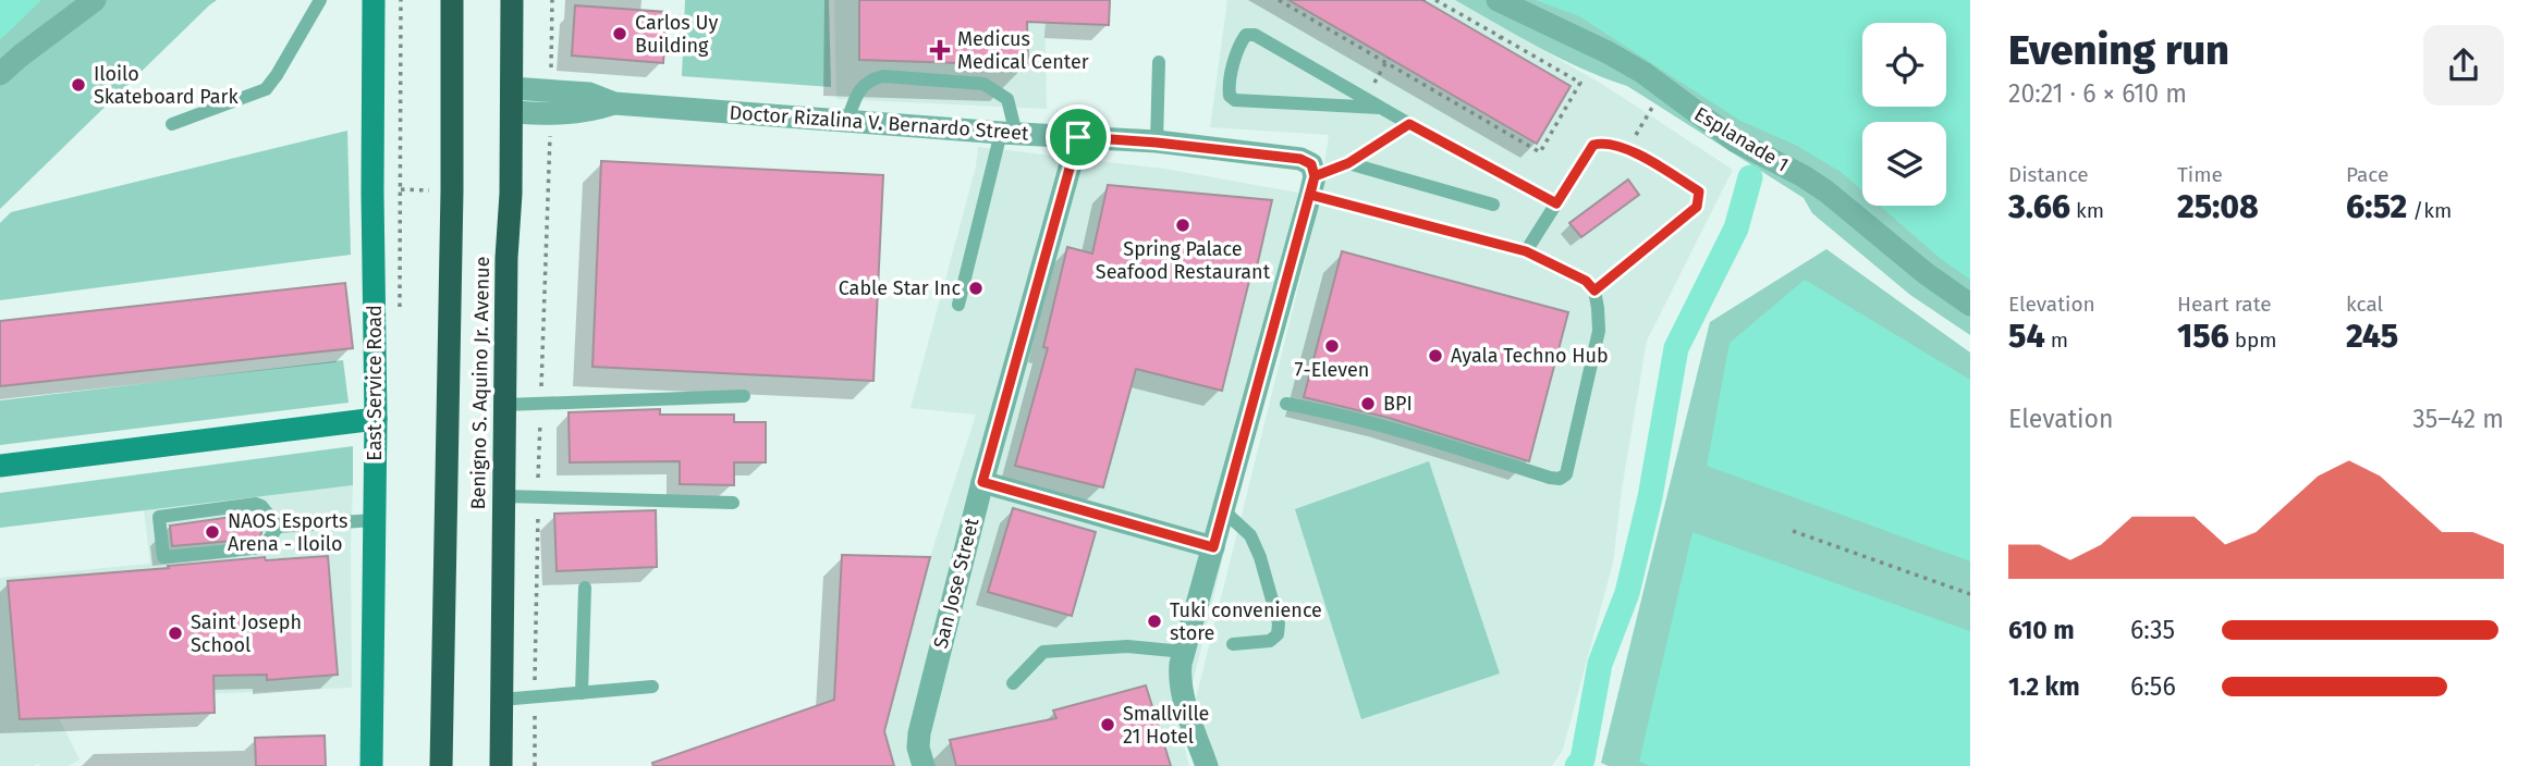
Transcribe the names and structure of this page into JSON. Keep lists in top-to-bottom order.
{
  "streets": {
    "highway": ["Benigno S. Aquino Jr. Avenue"],
    "main road": ["East Service Road"],
    "street": ["Doctor Rizalina V. Bernardo Street", "Esplanade 1", "San Jose Street"]
  },
  "crossings": [
    ["Doctor Rizalina V. Bernardo Street", "Benigno S. Aquino Jr. Avenue"],
    ["Doctor Rizalina V. Bernardo Street", "San Jose Street"]
  ],
  "places": {
    "other": [
      "Carlos Uy Building",
      "Iloilo Skateboard Park",
      "Spring Palace Seafood Restaurant",
      "Cable Star Inc",
      "7-Eleven",
      "Ayala Techno Hub",
      "BPI",
      "NAOS Esports Arena - Iloilo",
      "Tuki convenience store",
      "Saint Joseph School",
      "Smallville 21 Hotel"
    ],
    "health": ["Medicus Medical Center"]
  },
  "page": {
    "heading": ["Evening run", "20:21 · 6 × 610 m"],
    "stats": [
      ["Distance", "3.66 km"],
      ["Time", "25:08"],
      ["Pace", "6:52 /km"],
      ["Elevation", "54 m"],
      ["Heart rate", "156 bpm"],
      ["kcal", "245"]
    ],
    "chart": ["Elevation", "35–42 m"],
    "list": [
      {
        "name": "610 m",
        "note": "6:35"
      },
      {
        "name": "1.2 km",
        "note": "6:56"
      }
    ]
  }
}
